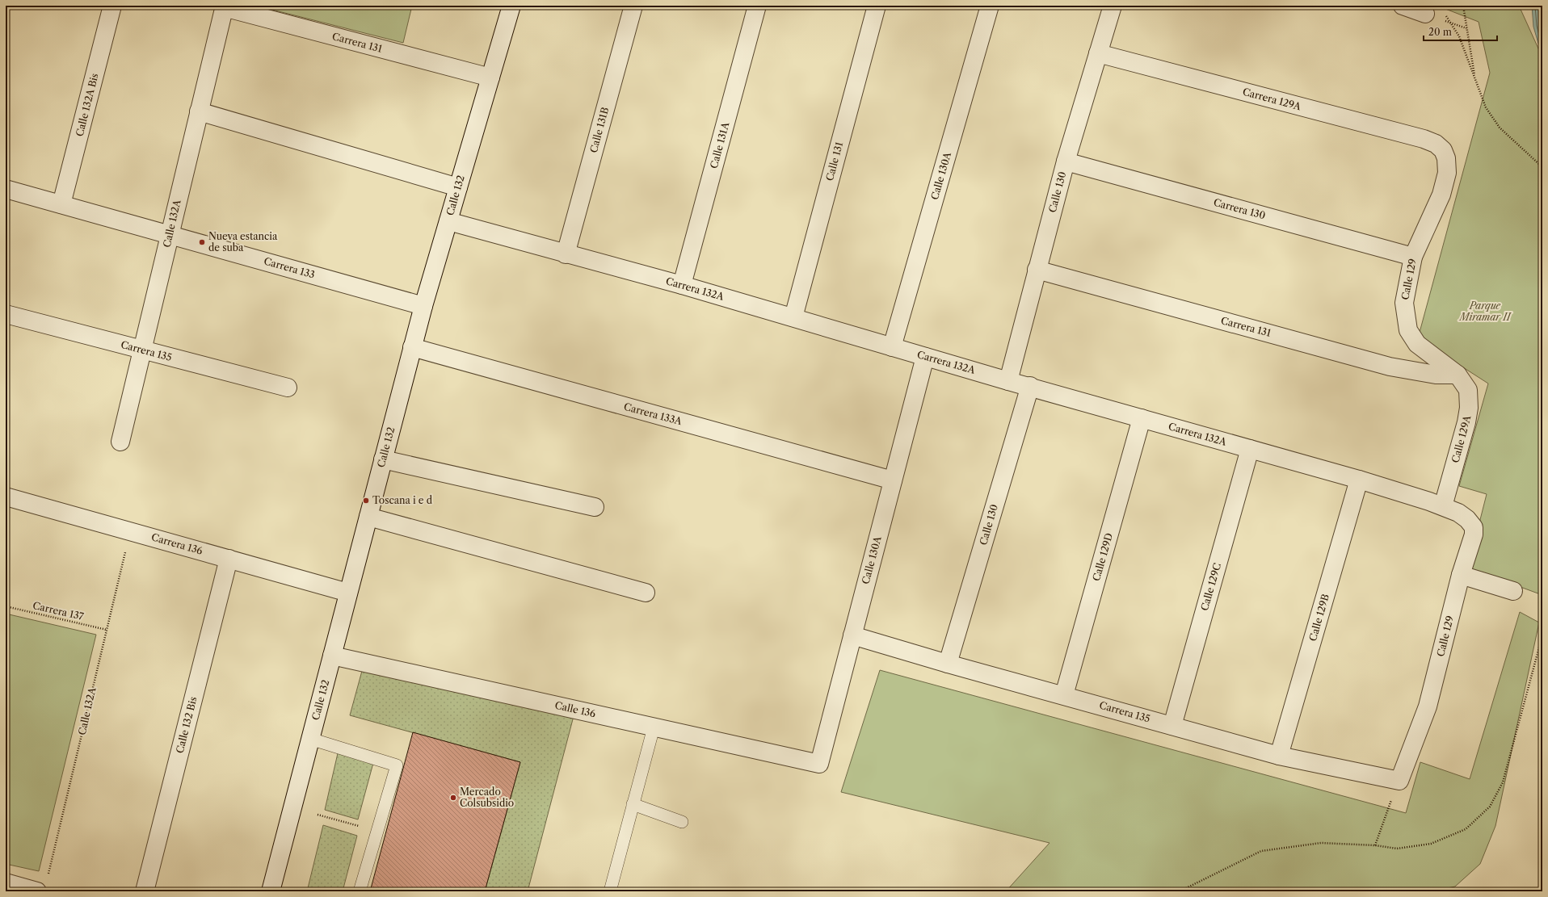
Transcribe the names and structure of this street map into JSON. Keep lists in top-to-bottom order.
{
  "streets": {
    "street": [
      "Carrera 131",
      "Carrera 129A",
      "Calle 132A Bis",
      "Calle 131B",
      "Calle 131A",
      "Calle 131",
      "Calle 130A",
      "Calle 130",
      "Calle 132",
      "Carrera 130",
      "Calle 132A",
      "Carrera 133",
      "Calle 129",
      "Carrera 132A",
      "Carrera 135",
      "Carrera 133A",
      "Calle 129A",
      "Carrera 136",
      "Calle 129D",
      "Calle 129C",
      "Calle 129B",
      "Calle 136",
      "Calle 132 Bis"
    ],
    "path": ["Carrera 137"]
  },
  "crossings": [
    ["Carrera 131", "Calle 130"],
    ["Carrera 131", "Calle 132"],
    ["Carrera 131", "Calle 132A"],
    ["Carrera 131", "Calle 129"],
    ["Carrera 131", "Calle 129A"],
    ["Carrera 129A", "Calle 130"],
    ["Carrera 129A", "Calle 129"],
    ["Calle 132A Bis", "Carrera 133"],
    ["Calle 131B", "Carrera 132A"],
    ["Calle 131A", "Carrera 132A"],
    ["Calle 131", "Carrera 132A"],
    ["Calle 130A", "Carrera 132A"],
    ["Calle 130A", "Carrera 135"],
    ["Calle 130A", "Carrera 133A"],
    ["Calle 130A", "Calle 136"],
    ["Calle 130", "Carrera 130"],
    ["Calle 130", "Carrera 132A"],
    ["Calle 130", "Carrera 135"],
    ["Calle 132", "Carrera 133"],
    ["Calle 132", "Carrera 132A"],
    ["Calle 132", "Carrera 133A"],
    ["Calle 132", "Carrera 136"],
    ["Calle 132", "Calle 136"],
    ["Carrera 130", "Calle 129"],
    ["Calle 132A", "Carrera 133"],
    ["Calle 132A", "Carrera 135"],
    ["Calle 132A", "Carrera 136"],
    ["Calle 132A", "Carrera 137"],
    ["Calle 129", "Carrera 132A"],
    ["Calle 129", "Carrera 135"],
    ["Calle 129", "Calle 129A"],
    ["Carrera 132A", "Calle 129A"],
    ["Carrera 132A", "Calle 129D"],
    ["Carrera 132A", "Calle 129C"],
    ["Carrera 132A", "Calle 129B"],
    ["Carrera 135", "Calle 129D"],
    ["Carrera 135", "Calle 129C"],
    ["Carrera 135", "Calle 129B"],
    ["Carrera 136", "Calle 132 Bis"]
  ],
  "parks": ["Parque Miramar II"],
  "places": ["Nueva estancia de suba", "Toscana i e d", "Mercado Colsubsidio"],
  "scale_bar": "20 m"
}
